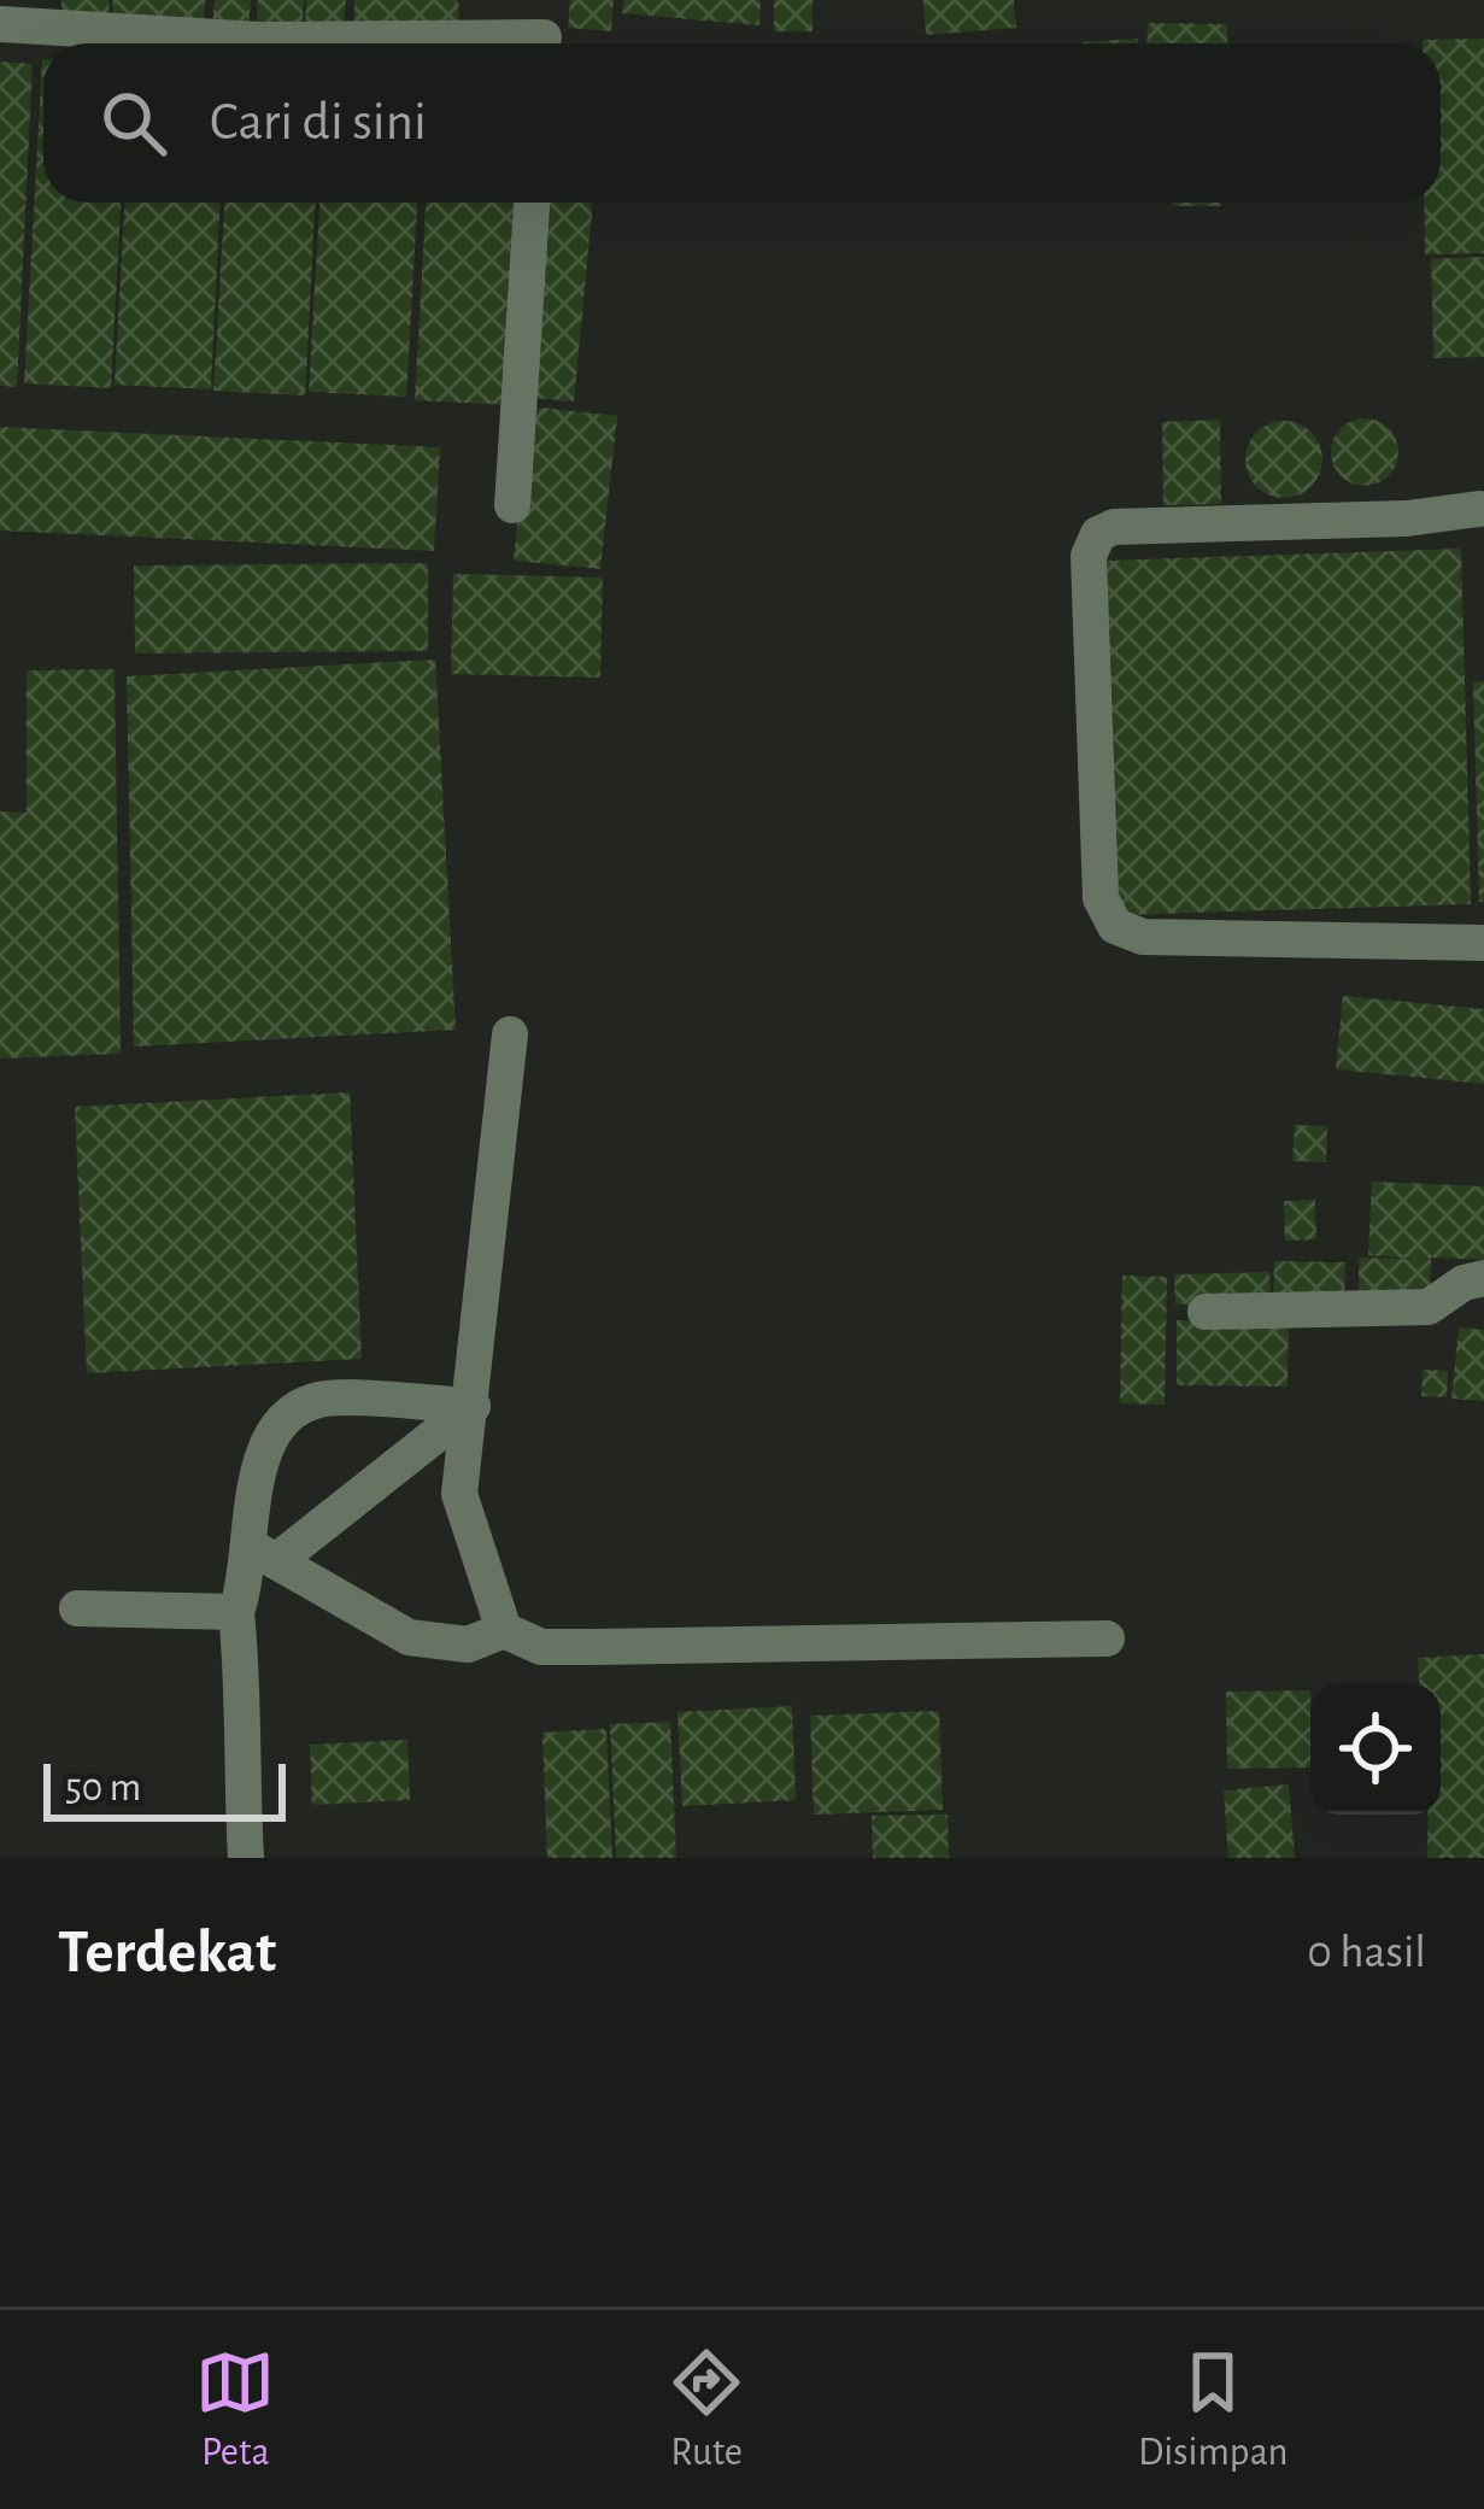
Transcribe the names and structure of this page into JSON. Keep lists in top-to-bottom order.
{
  "scale_bar": "50 m",
  "page": {
    "search": "Cari di sini",
    "scale": "50 m",
    "heading": ["Terdekat", "0 hasil"],
    "nav": ["Peta", "Rute", "Disimpan"]
  }
}
